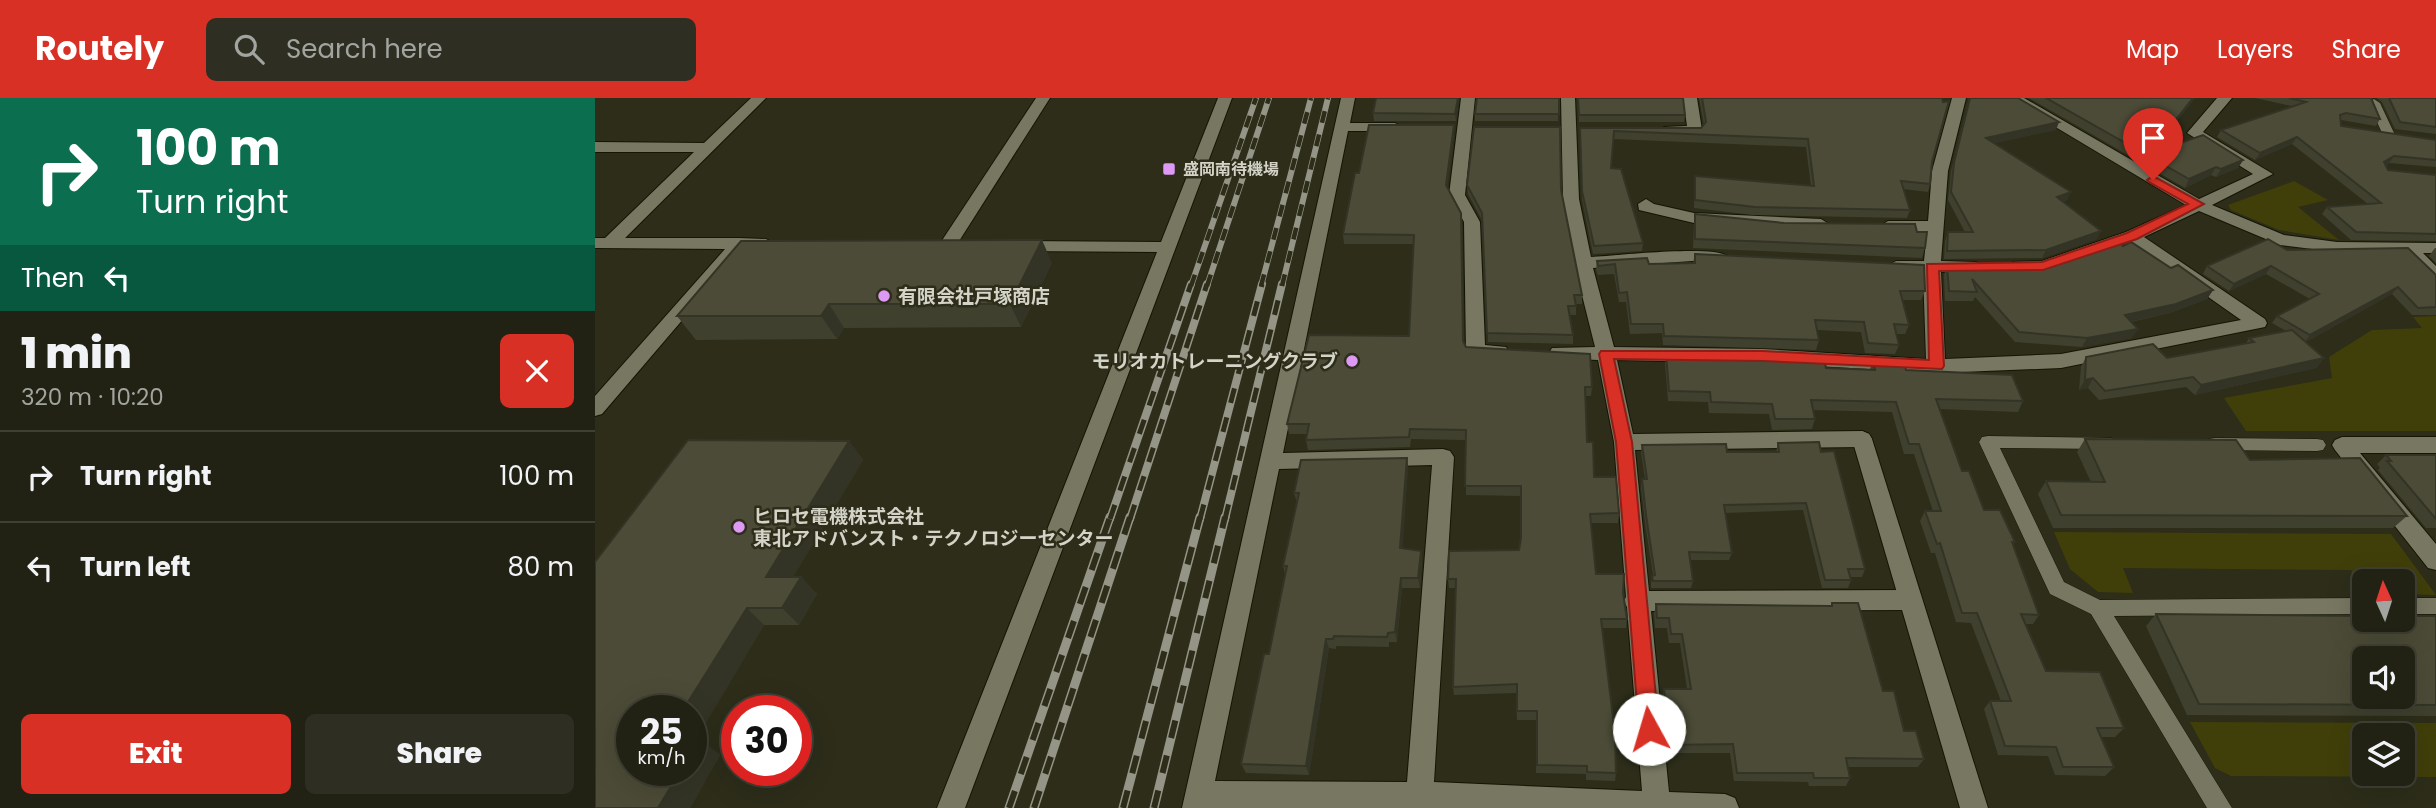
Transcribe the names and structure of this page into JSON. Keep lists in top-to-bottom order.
{
  "places": {
    "transit": ["盛岡南待機場"],
    "other": ["有限会社戸塚商店", "モリオカトレーニングクラブ", "ヒロセ電機株式会社 東北アドバンスト・テクノロジーセンター"]
  },
  "north": "top",
  "page": {
    "header": "Routely",
    "search": "Search here",
    "nav": ["Map", "Layers", "Share"],
    "turn": ["100 m", "Turn right"],
    "then": "Then",
    "heading": ["1 min", "320 m · 10:20"],
    "list": [
      {
        "name": "Turn right",
        "value": "100 m"
      },
      {
        "name": "Turn left",
        "value": "80 m"
      }
    ],
    "speed": "25 km/h",
    "limit": "30",
    "buttons": ["Exit", "Share"]
  }
}
